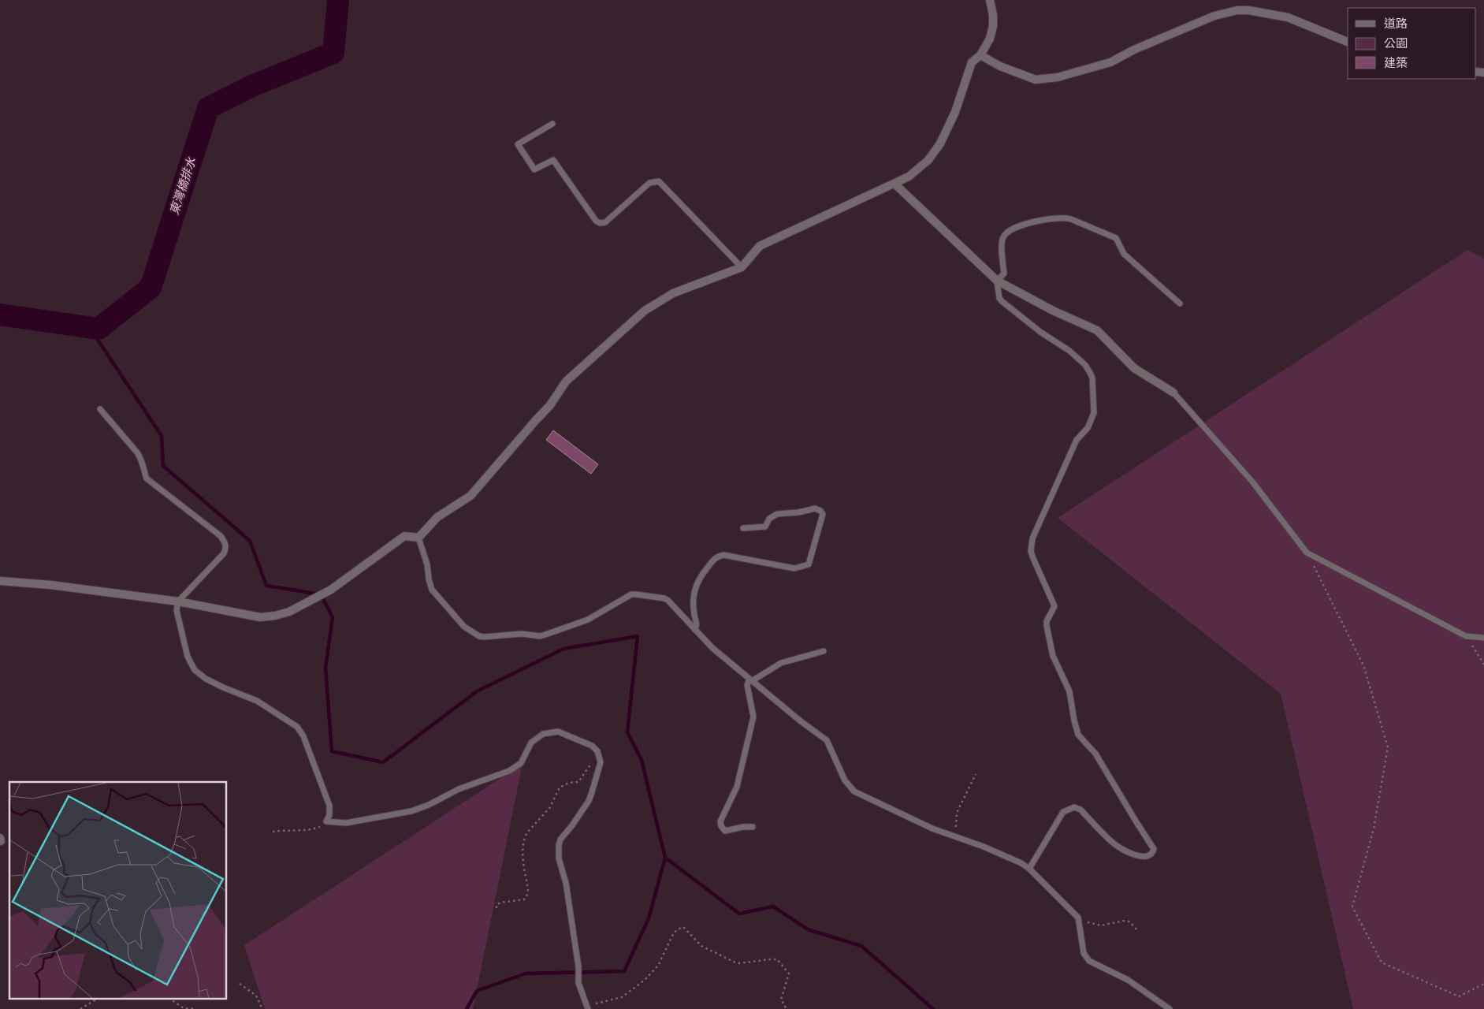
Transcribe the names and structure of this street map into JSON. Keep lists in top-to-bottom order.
{
  "water": ["東灣橋排水"],
  "legend": ["道路", "公園", "建築"]
}
